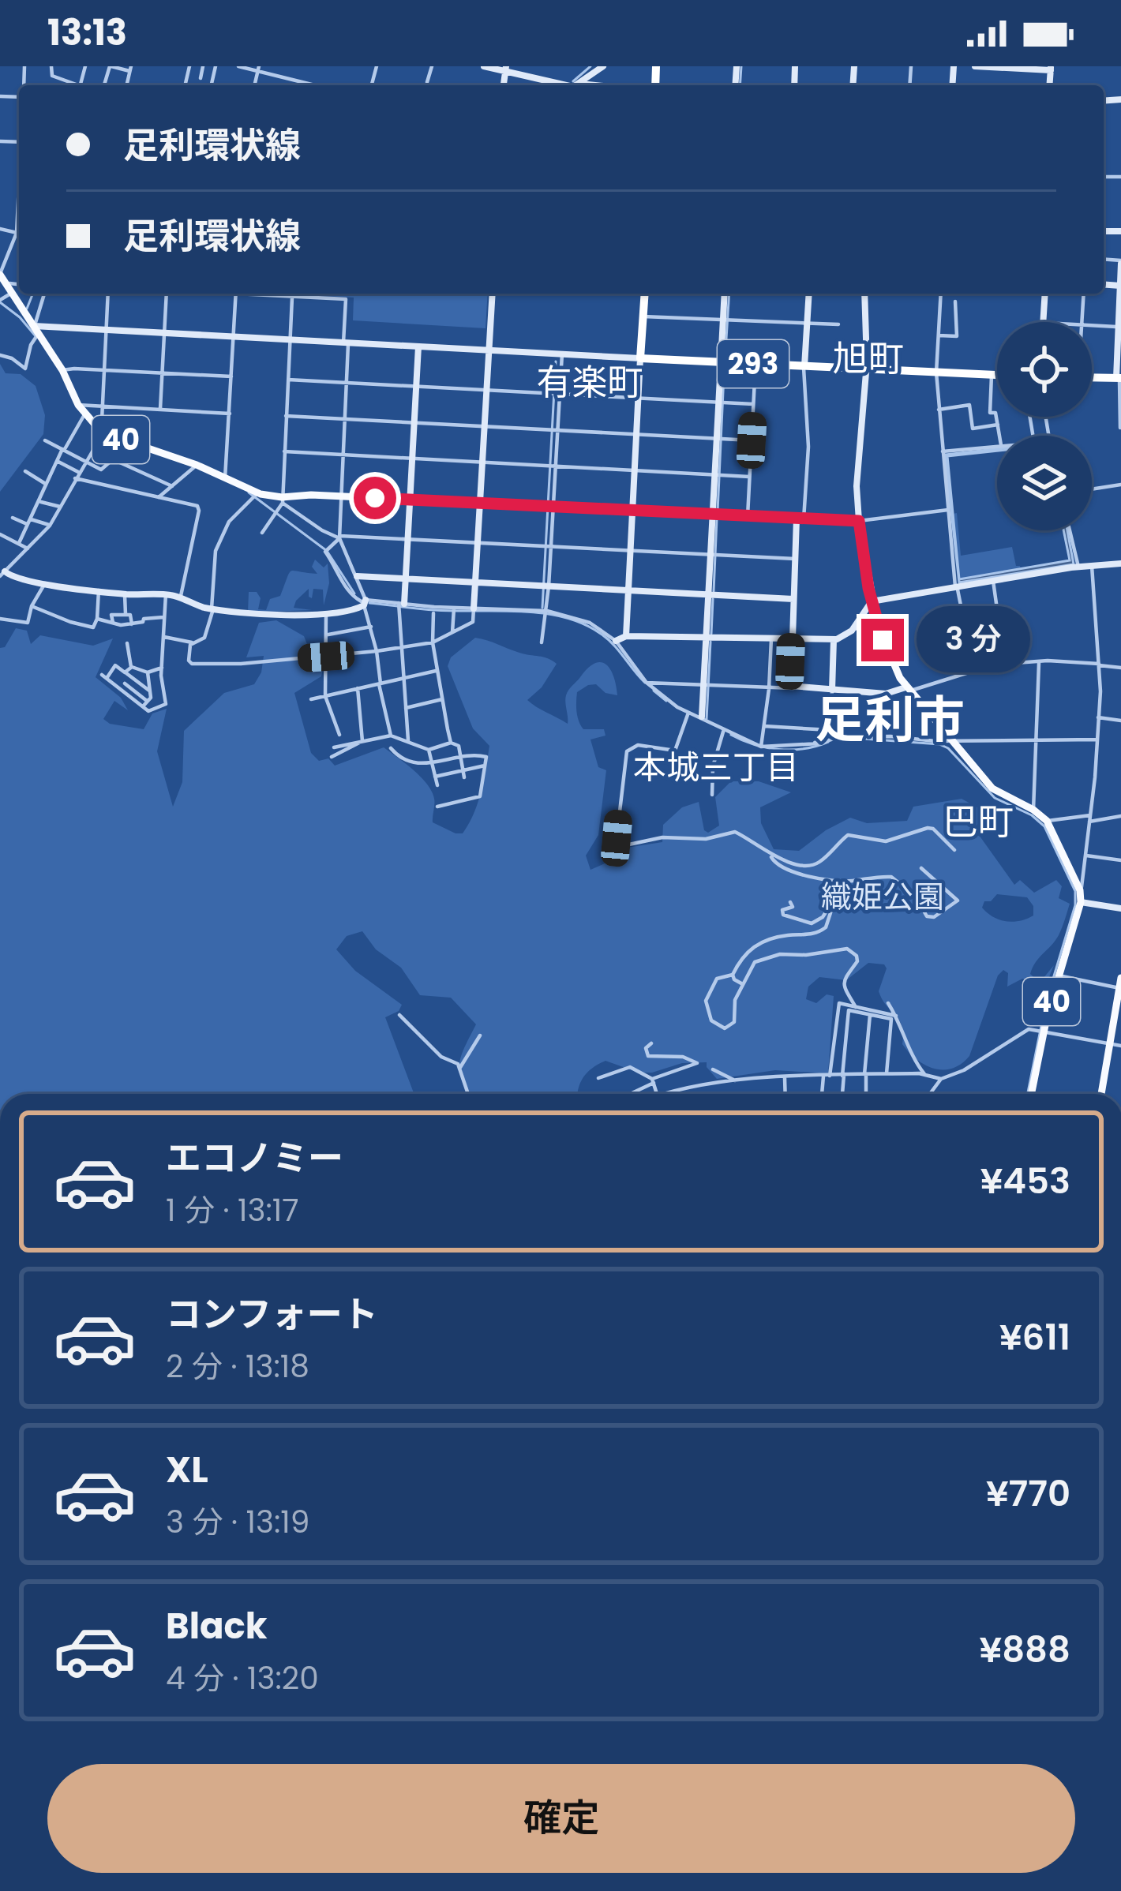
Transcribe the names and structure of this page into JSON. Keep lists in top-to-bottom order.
{
  "streets": {
    "highway": ["293"],
    "main road": ["40"]
  },
  "districts": [
    "旭町",
    "有楽町",
    "足利市",
    "本城三丁目",
    "巴町"
  ],
  "parks": ["織姫公園"],
  "page": {
    "status": "13:13",
    "banner": ["足利環状線", "足利環状線"],
    "bubble": "3 分",
    "list": [
      {
        "name": "エコノミー",
        "note": "1 分 · 13:17",
        "value": "¥453"
      },
      {
        "name": "コンフォート",
        "note": "2 分 · 13:18",
        "value": "¥611"
      },
      {
        "name": "XL",
        "note": "3 分 · 13:19",
        "value": "¥770"
      },
      {
        "name": "Black",
        "note": "4 分 · 13:20",
        "value": "¥888"
      }
    ],
    "buttons": "確定"
  }
}
